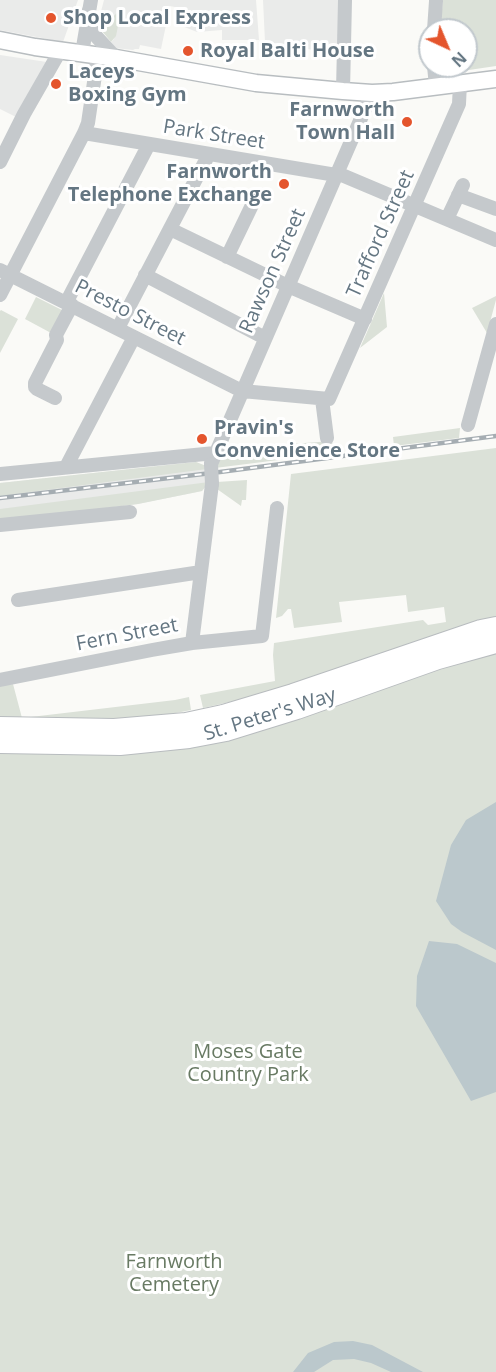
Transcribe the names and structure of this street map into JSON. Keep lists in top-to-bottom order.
{
  "streets": {
    "highway": ["St. Peter's Way"],
    "street": [
      "Park Street",
      "Trafford Street",
      "Rawson Street",
      "Presto Street",
      "Fern Street"
    ]
  },
  "crossings": [
    ["Park Street", "Trafford Street"],
    ["Park Street", "Rawson Street"],
    ["Trafford Street", "Presto Street"],
    ["Rawson Street", "Presto Street"]
  ],
  "parks": ["Moses Gate Country Park", "Farnworth Cemetery"],
  "places": [
    "Shop Local Express",
    "Royal Balti House",
    "Laceys Boxing Gym",
    "Farnworth Town Hall",
    "Farnworth Telephone Exchange",
    "Pravin's Convenience Store"
  ],
  "north": "bottom right"
}
